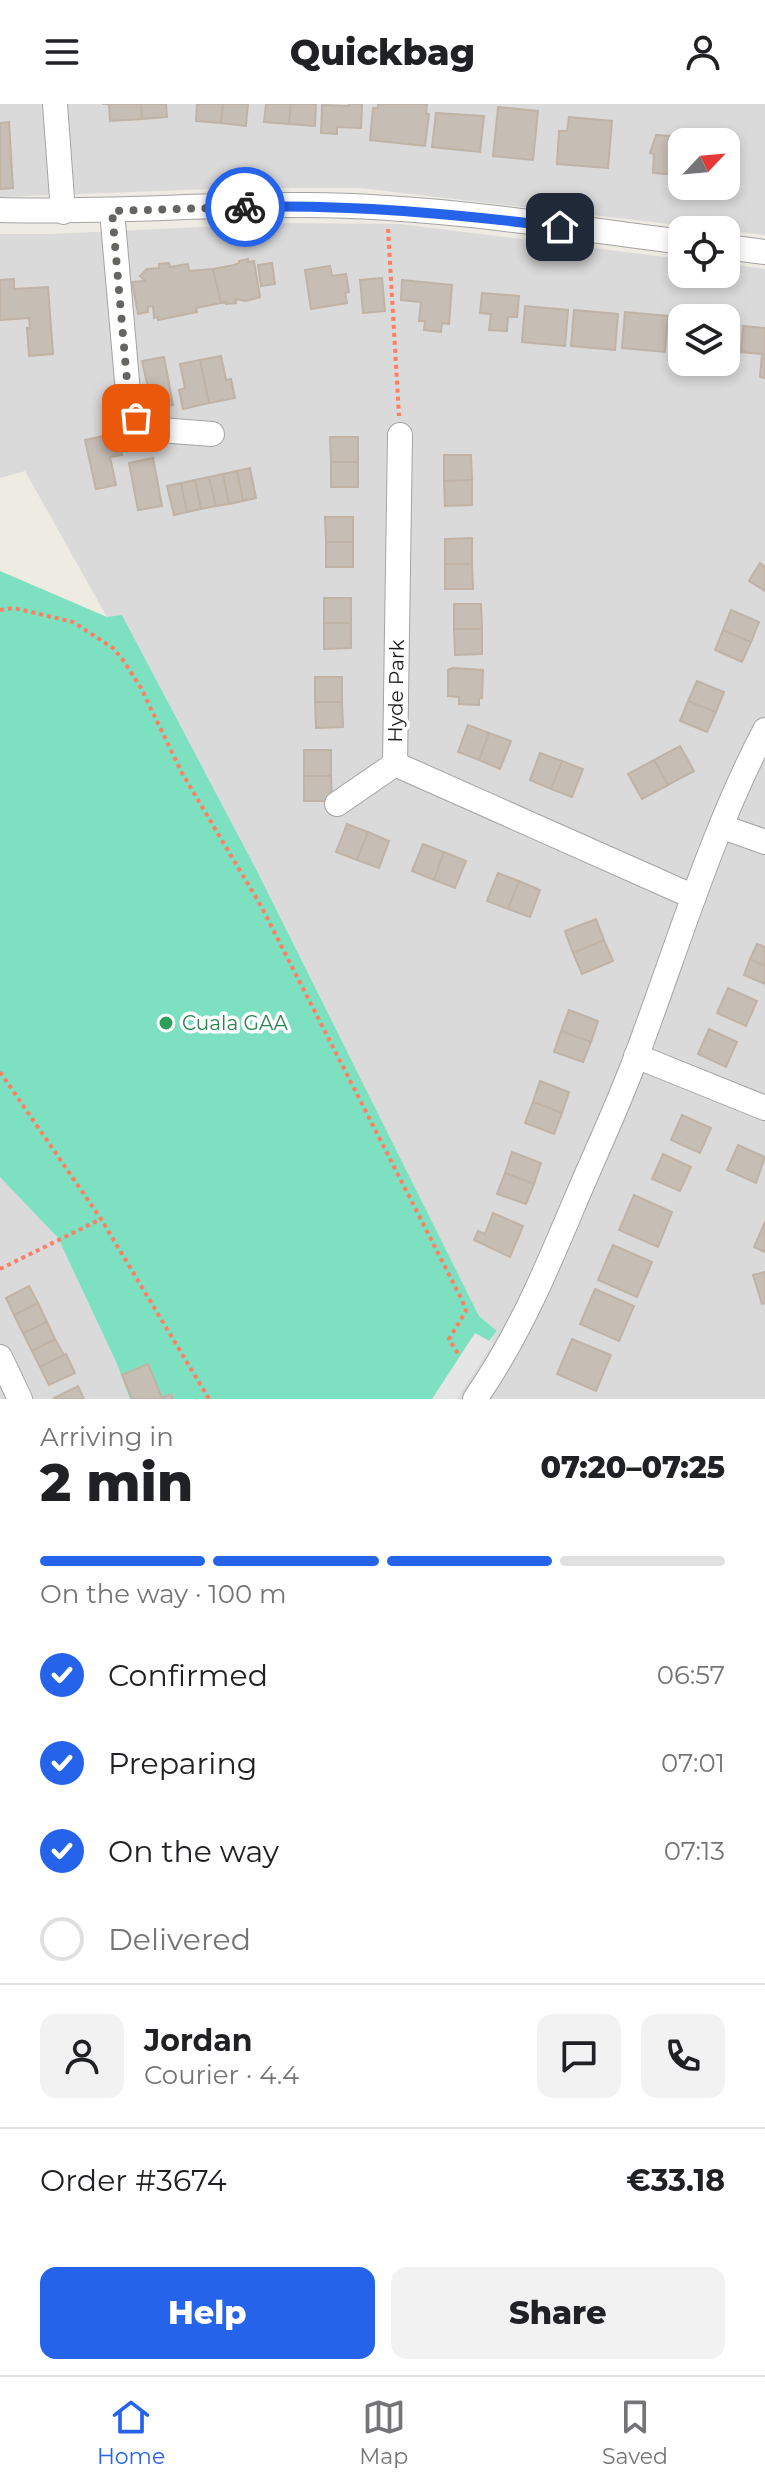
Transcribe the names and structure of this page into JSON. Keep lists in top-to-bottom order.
{
  "streets": {
    "street": ["Hyde Park"]
  },
  "places": ["Cuala GAA"],
  "north": "top right",
  "page": {
    "header": "Quickbag",
    "heading": ["2 min", "Arriving in", "07:20–07:25"],
    "panel": [
      "Jordan",
      "Courier · 4.4",
      "Order #3674",
      "€33.18"
    ],
    "bar": "On the way · 100 m",
    "list": [
      ["Confirmed", "06:57"],
      ["Preparing", "07:01"],
      ["On the way", "07:13"],
      "Delivered"
    ],
    "buttons": ["Help", "Share"],
    "tabs": ["Home", "Map", "Saved"]
  }
}
